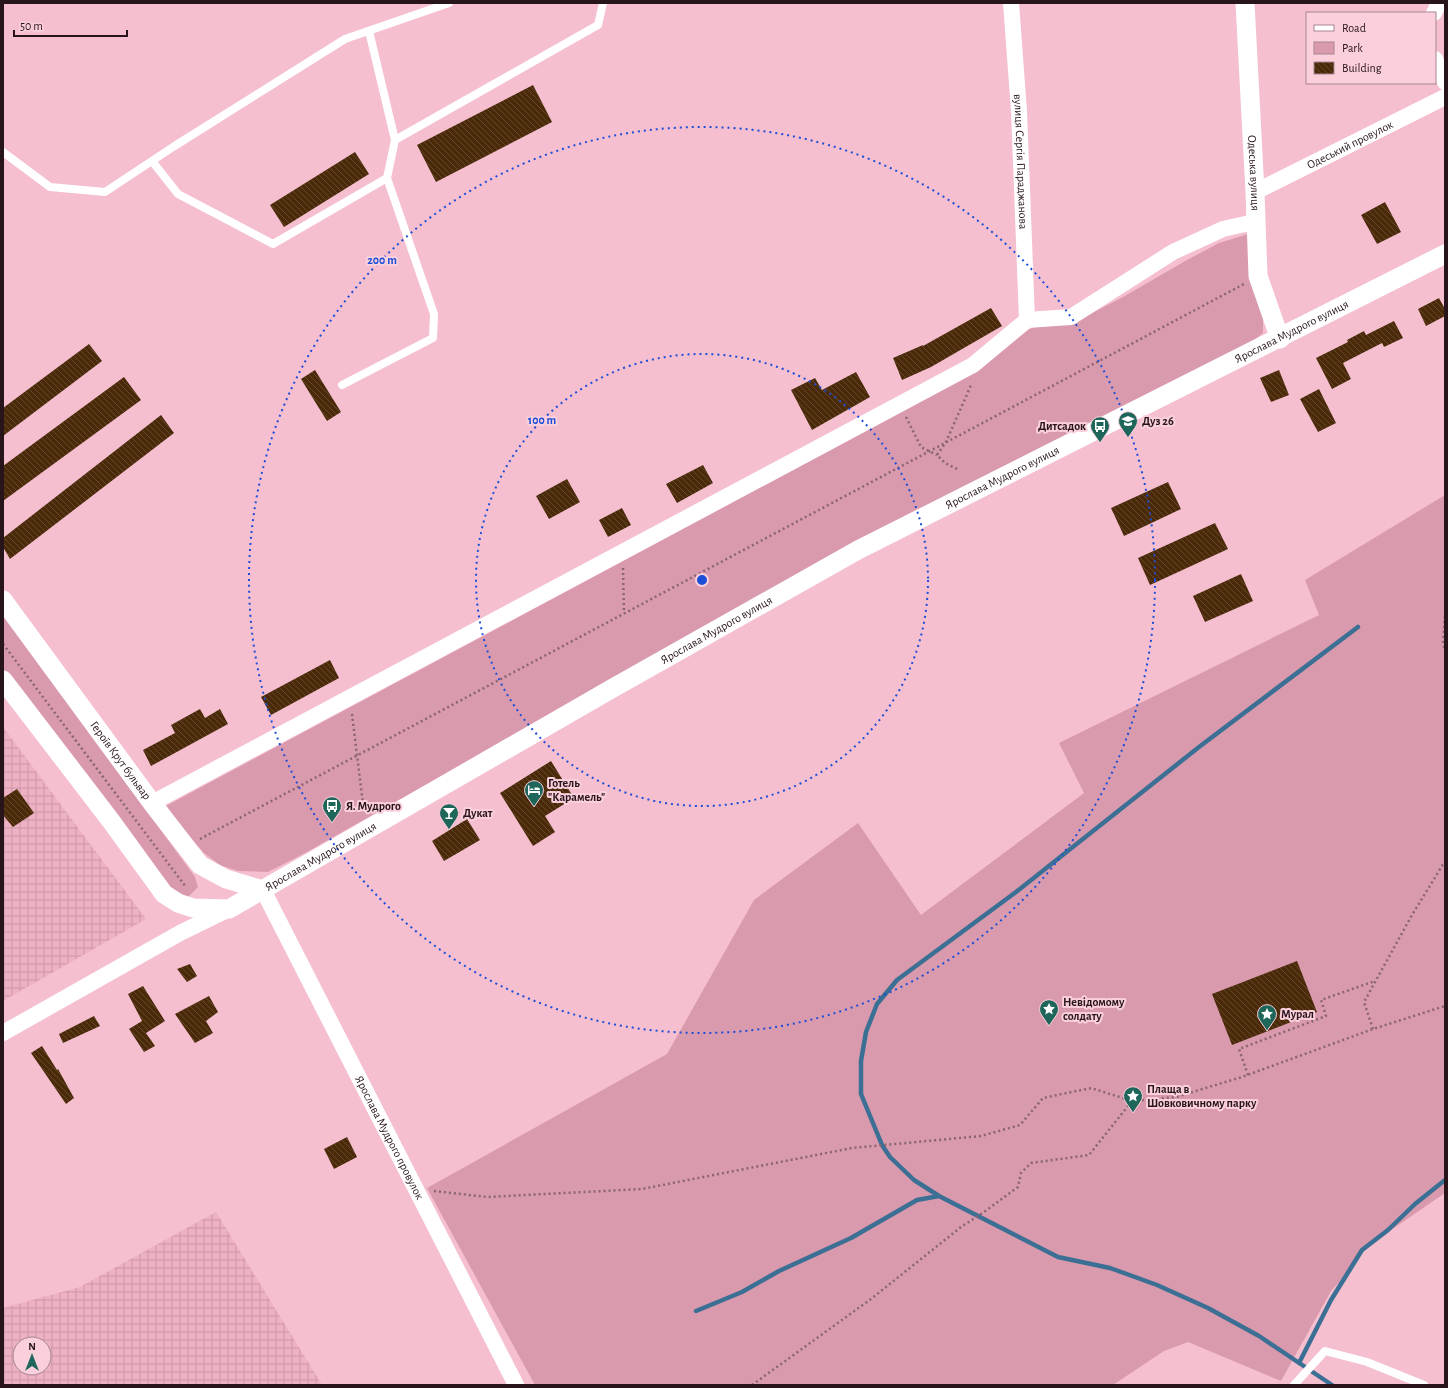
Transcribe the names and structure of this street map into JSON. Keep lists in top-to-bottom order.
{
  "streets": {
    "street": [
      "Одеський провулок",
      "вулиця Сергія Параджанова",
      "Одеська вулиця",
      "Ярослава Мудрого вулиця",
      "Героїв Крут бульвар",
      "Ярослава Мудрого провулок"
    ]
  },
  "crossings": [
    ["Одеський провулок", "Одеська вулиця"],
    ["Одеська вулиця", "Ярослава Мудрого вулиця"],
    ["Ярослава Мудрого вулиця", "Героїв Крут бульвар"],
    ["Ярослава Мудрого вулиця", "Ярослава Мудрого провулок"],
    ["Героїв Крут бульвар", "Ярослава Мудрого провулок"]
  ],
  "places": {
    "school or university": ["Дуз 26"],
    "bus stop": ["Дитсадок", "Я. Мудрого"],
    "hotel": ["Готель \"Карамель\""],
    "bar": ["Дукат"],
    "place": ["Невідомому солдату", "Мурал", "Плаща в Шовковичному парку"]
  },
  "legend": ["Road", "Park", "Building"],
  "scale_bar": "50 m",
  "north": "top",
  "rings": ["200 m", "100 m"]
}
